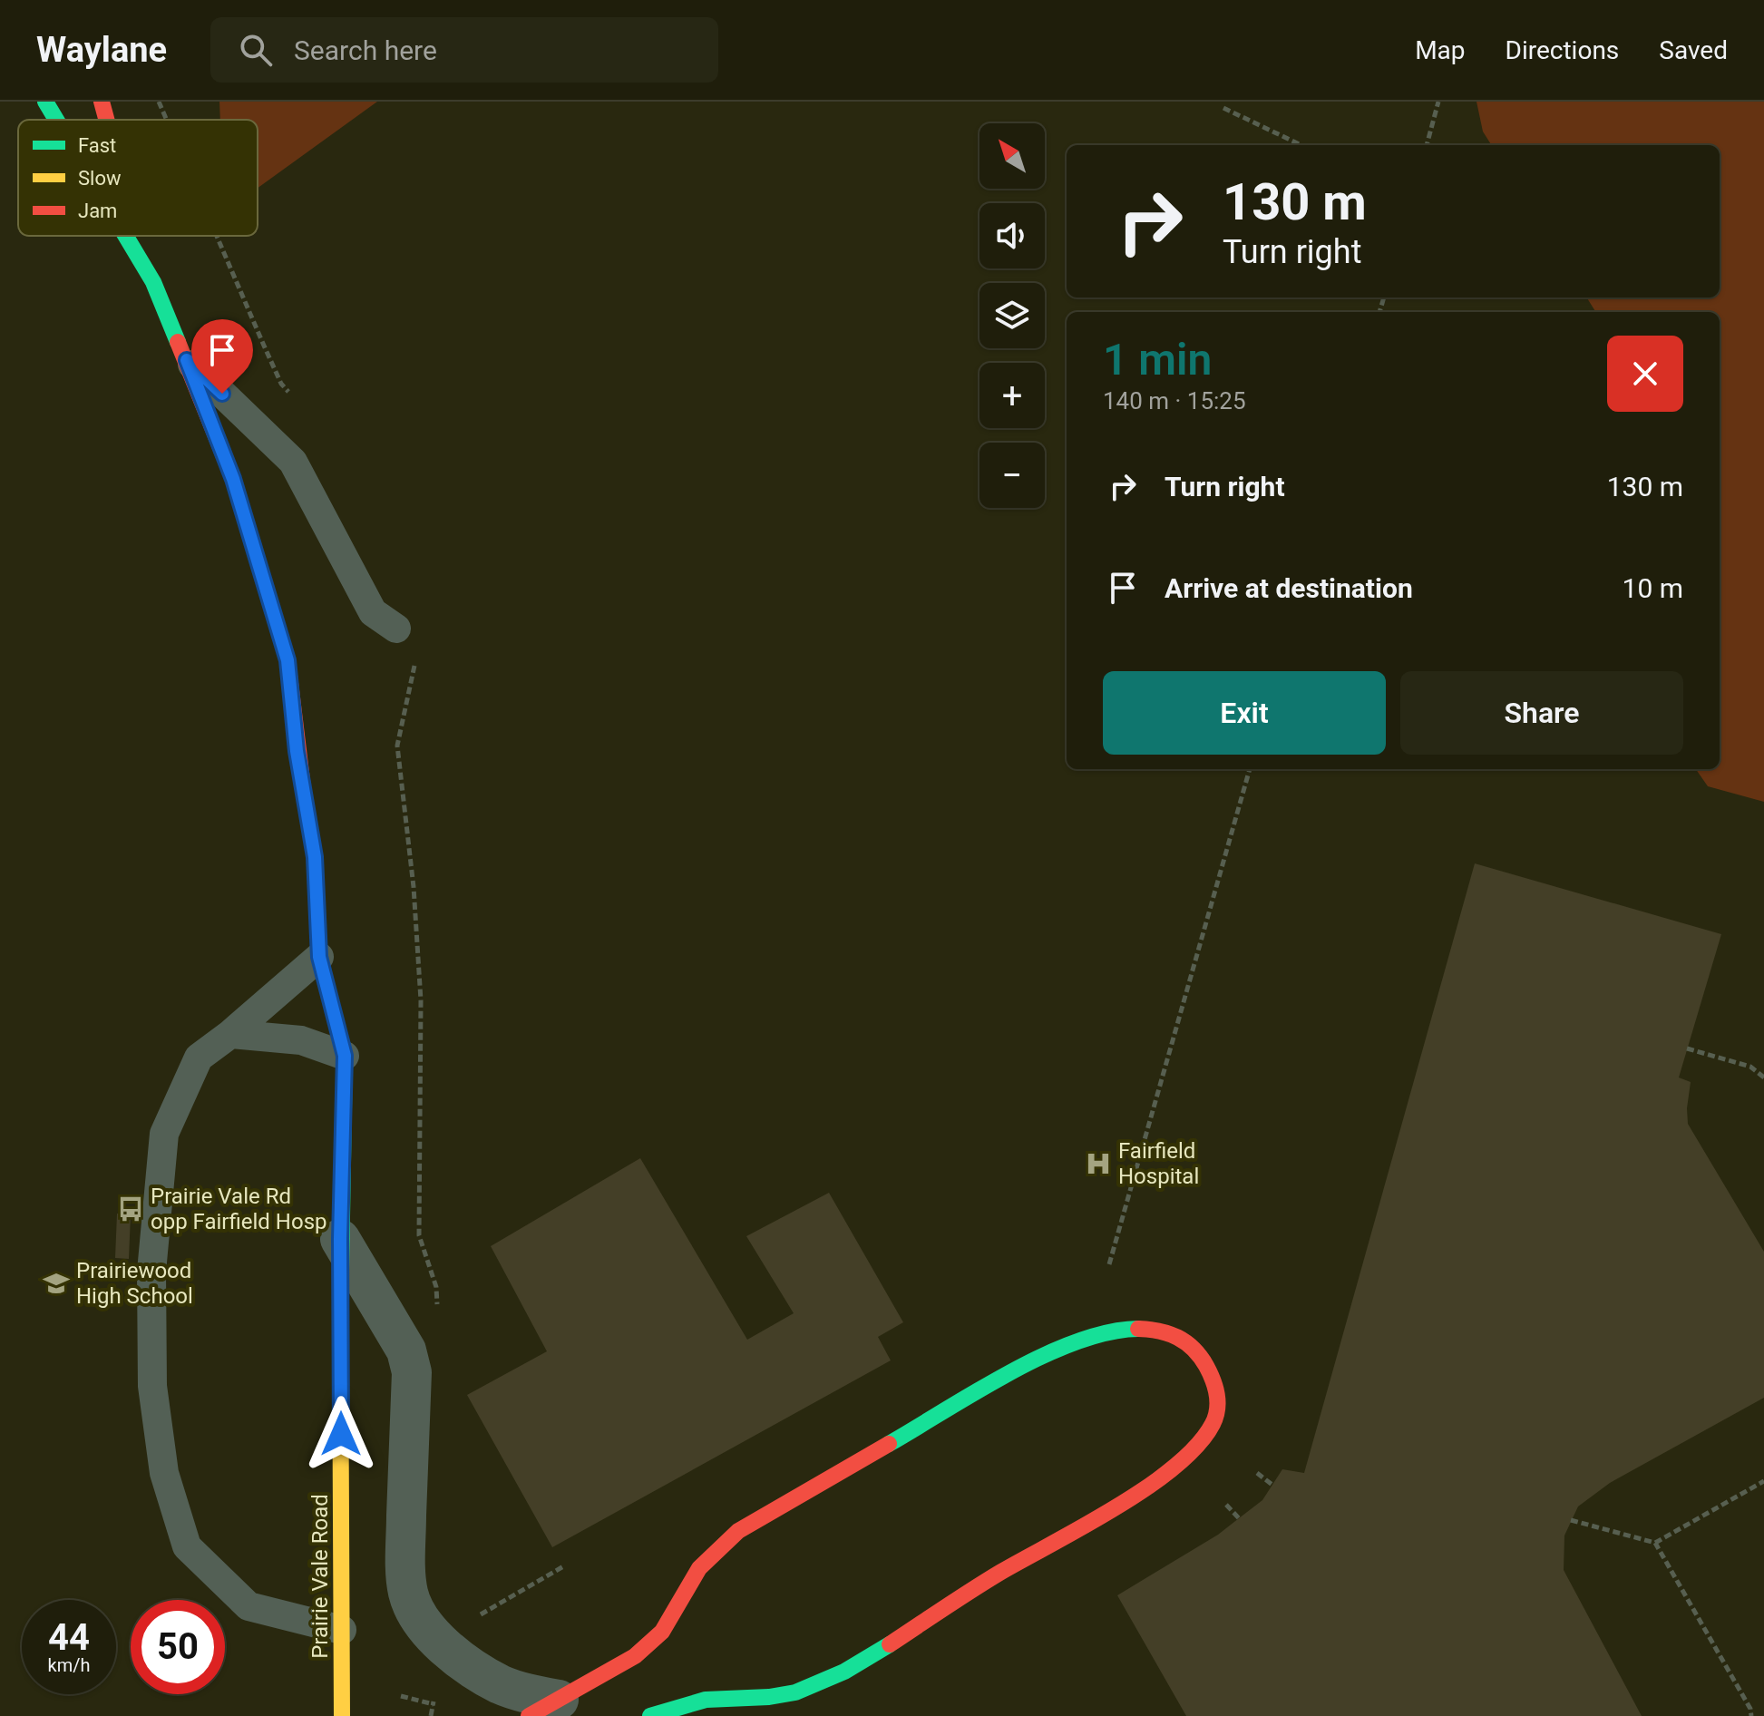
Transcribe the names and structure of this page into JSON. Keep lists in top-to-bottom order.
{
  "streets": {
    "main road": ["Prairie Vale Road"]
  },
  "places": {
    "hospital": ["Fairfield Hospital"],
    "bus stop": ["Prairie Vale Rd opp Fairfield Hosp"],
    "school or university": ["Prairiewood High School"]
  },
  "legend": ["Fast", "Slow", "Jam"],
  "north": "top left",
  "page": {
    "header": "Waylane",
    "search": "Search here",
    "nav": ["Map", "Directions", "Saved"],
    "map_buttons": ["+", "−"],
    "turn": ["130 m", "Turn right"],
    "heading": ["1 min", "140 m · 15:25"],
    "list": [
      {
        "name": "Turn right",
        "value": "130 m"
      },
      {
        "name": "Arrive at destination",
        "value": "10 m"
      }
    ],
    "buttons": ["Exit", "Share"],
    "speed": "44 km/h",
    "limit": "50"
  }
}
